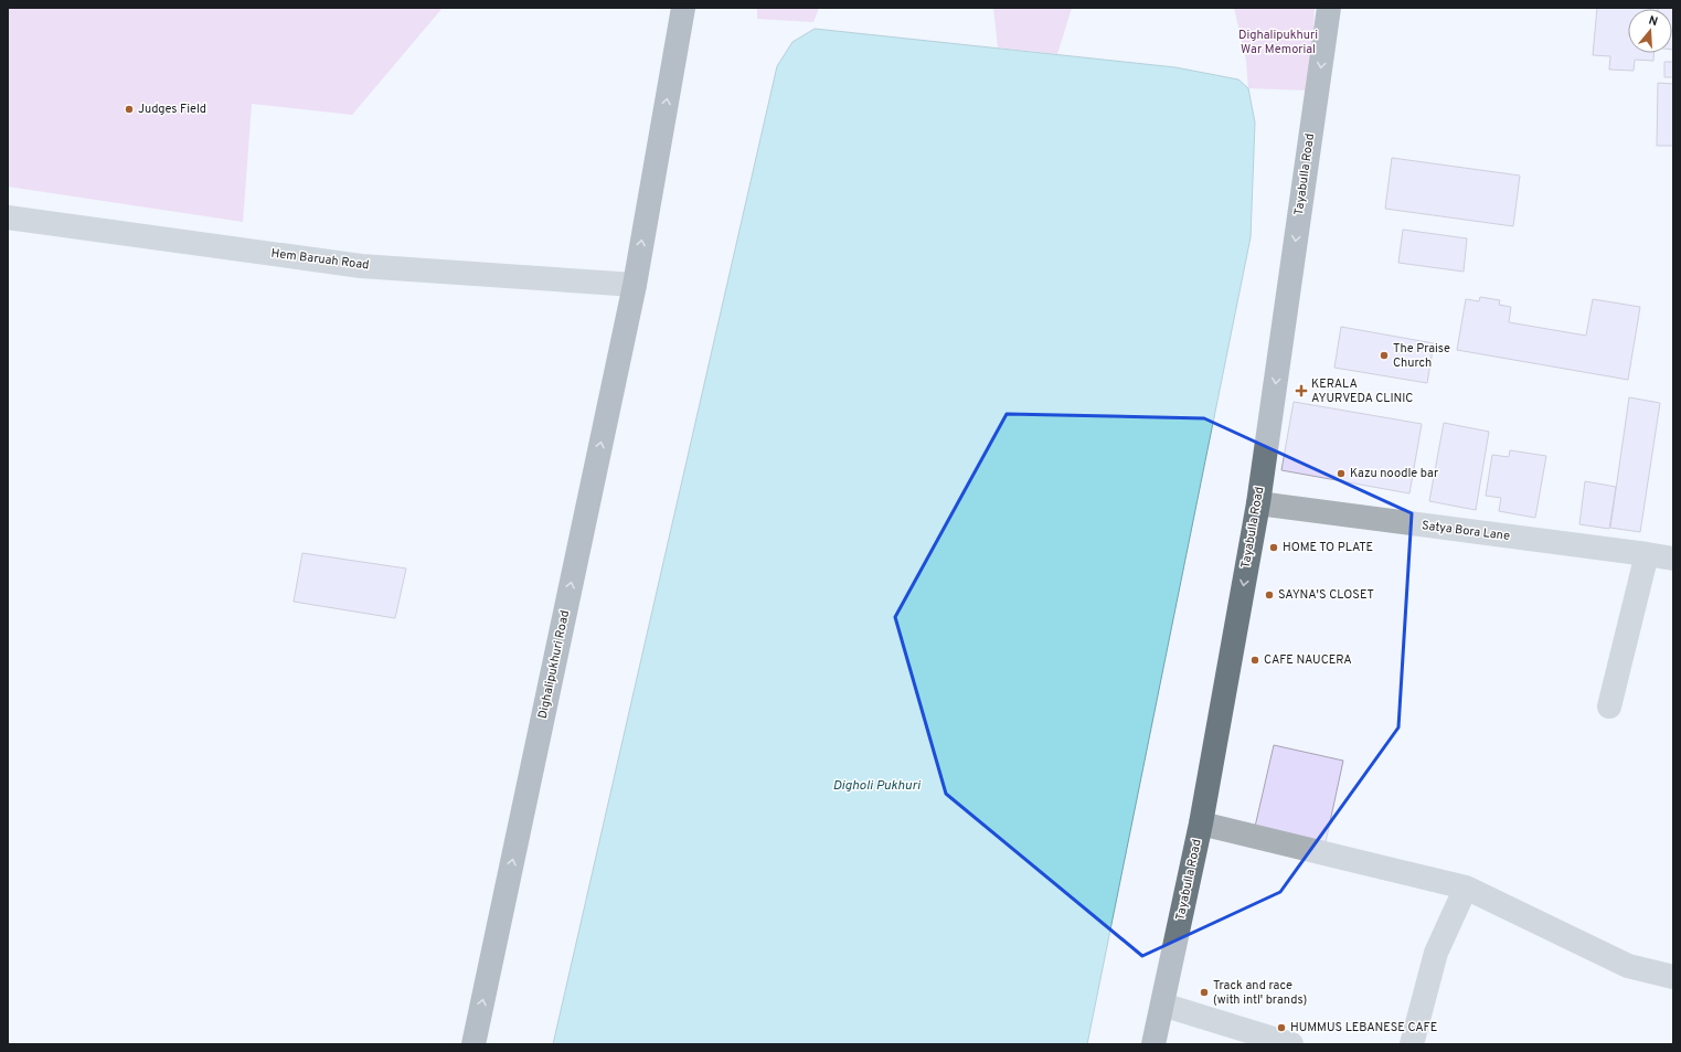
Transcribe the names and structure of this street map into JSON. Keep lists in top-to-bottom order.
{
  "streets": {
    "main road": ["Tayabulla Road", "Dighalipukhuri Road"],
    "street": ["Hem Baruah Road", "Satya Bora Lane"]
  },
  "crossings": [
    ["Tayabulla Road", "Satya Bora Lane"],
    ["Hem Baruah Road", "Dighalipukhuri Road"]
  ],
  "one_way": ["Tayabulla Road", "Dighalipukhuri Road"],
  "water": ["Digholi Pukhuri"],
  "parks": ["Dighalipukhuri War Memorial"],
  "places": {
    "other": [
      "Judges Field",
      "The Praise Church",
      "Kazu noodle bar",
      "HOME TO PLATE",
      "SAYNA'S CLOSET",
      "CAFE NAUCERA",
      "Track and race (with intl' brands)",
      "HUMMUS LEBANESE CAFE"
    ],
    "health": ["KERALA AYURVEDA CLINIC"]
  },
  "north": "top"
}
